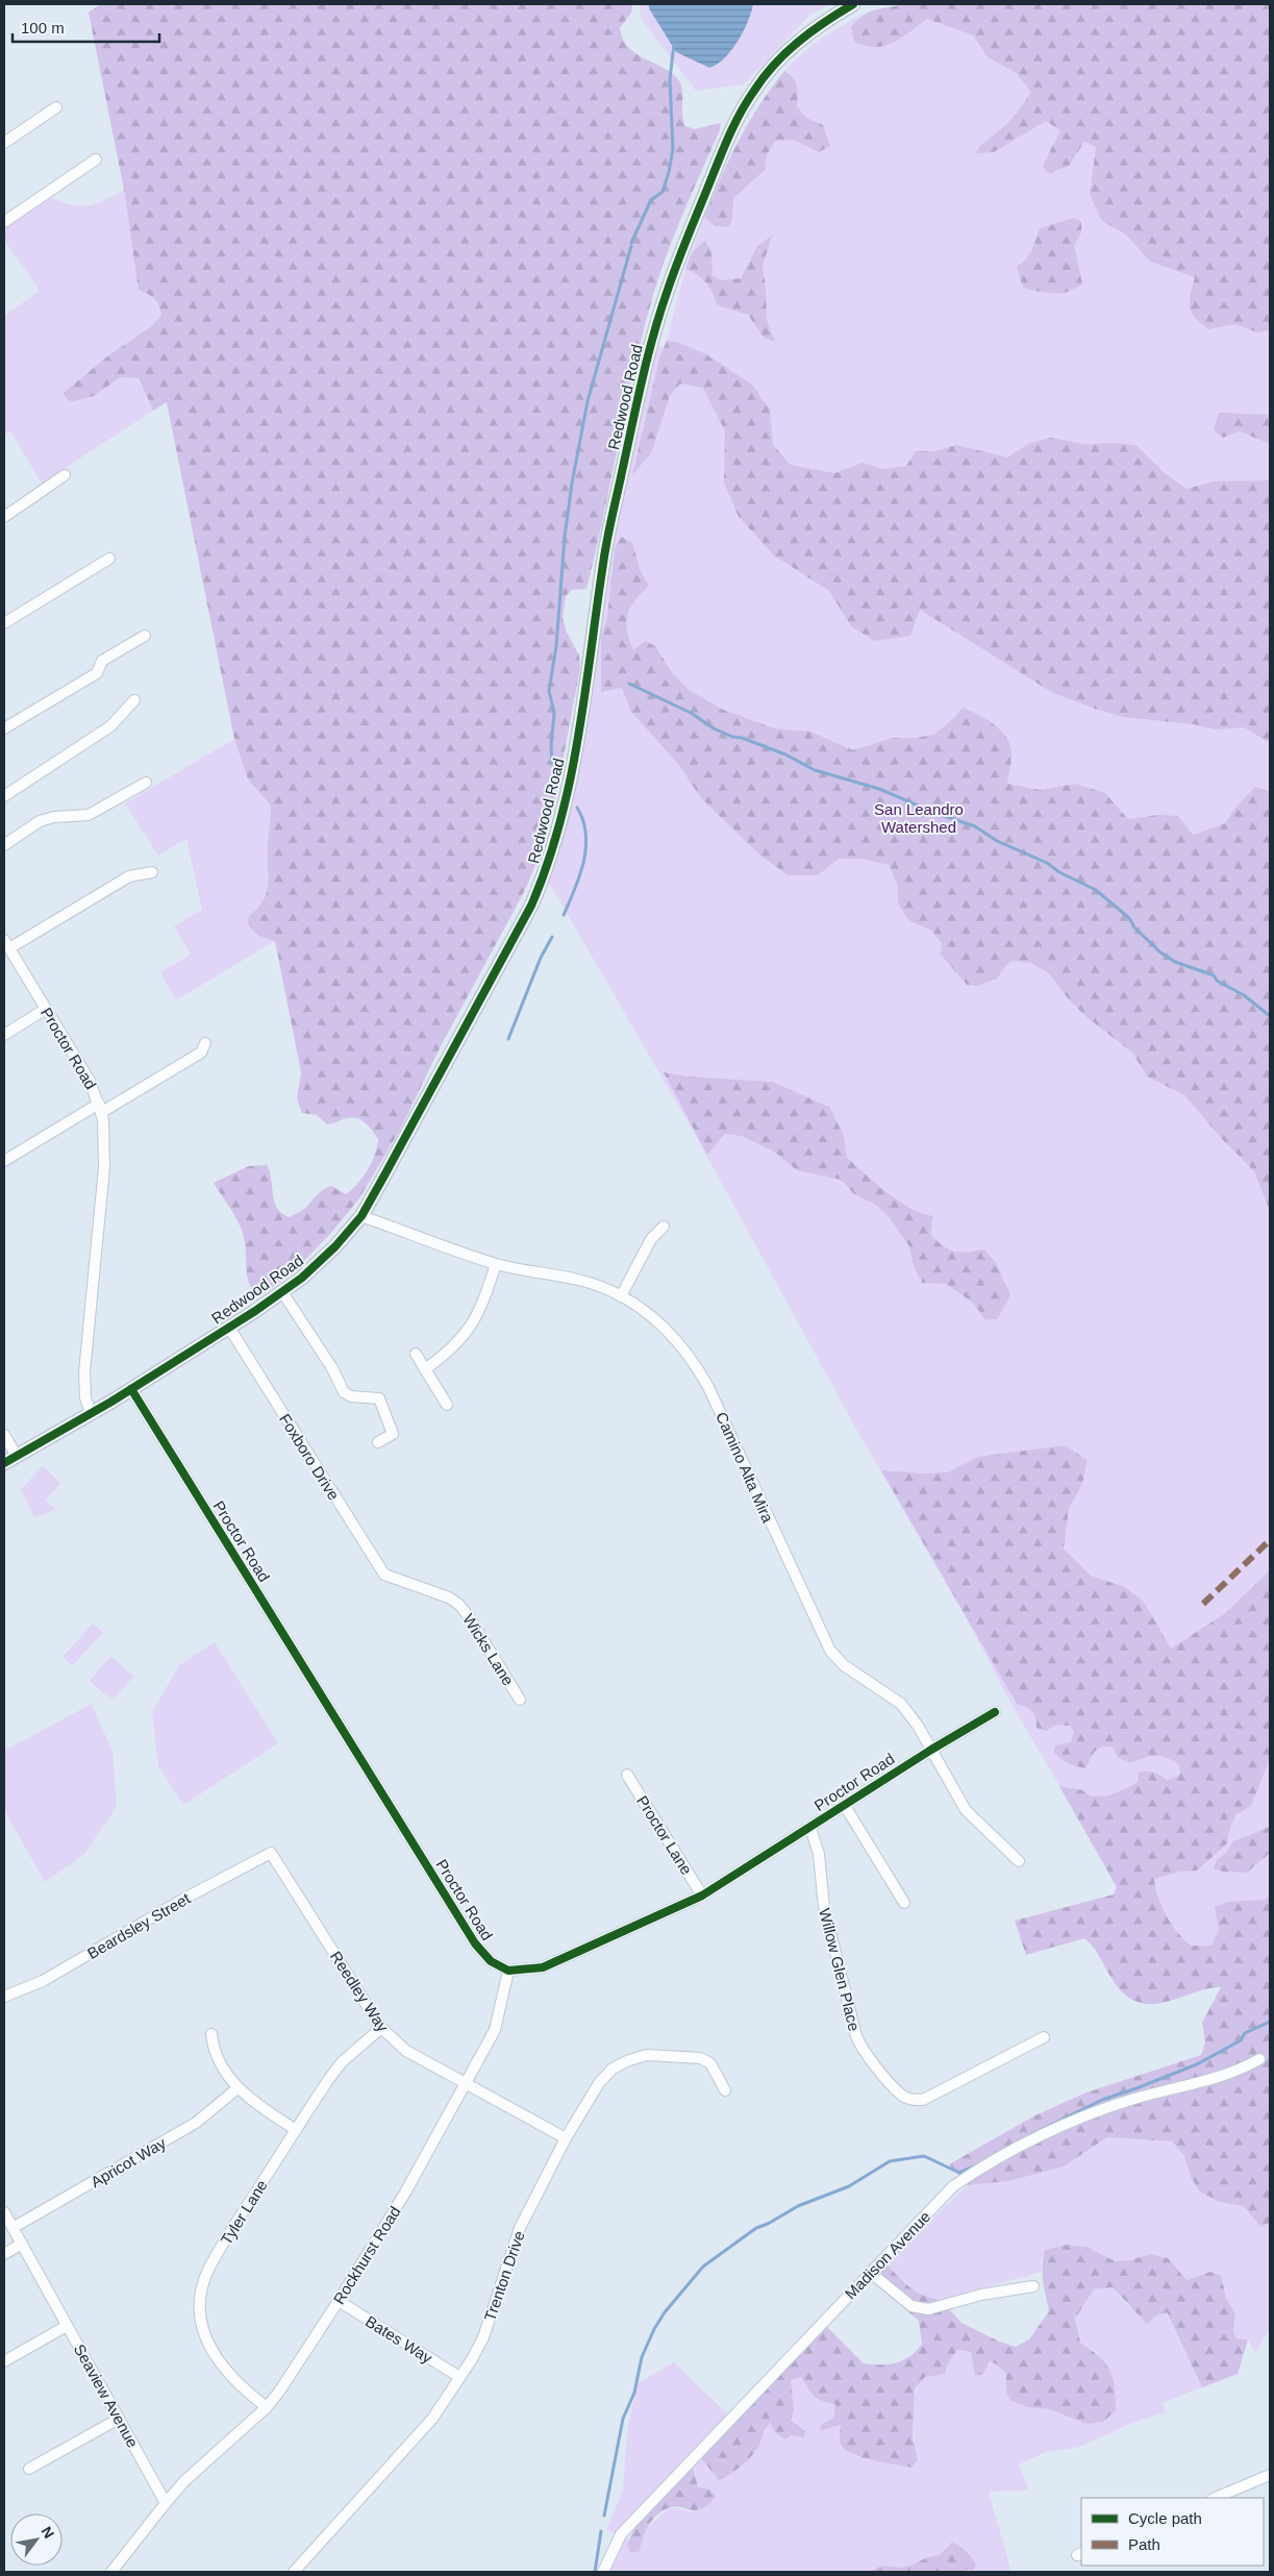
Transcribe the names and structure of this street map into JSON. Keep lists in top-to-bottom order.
{
  "streets": {
    "main road": ["Redwood Road"],
    "street": [
      "Proctor Road",
      "Foxboro Drive",
      "Camino Alta Mira",
      "Wicks Lane",
      "Proctor Lane",
      "Beardsley Street",
      "Willow Glen Place",
      "Reedley Way",
      "Apricot Way",
      "Tyler Lane",
      "Rockhurst Road",
      "Madison Avenue",
      "Trenton Drive",
      "Bates Way",
      "Seaview Avenue"
    ]
  },
  "crossings": [
    ["Redwood Road", "Proctor Road"],
    ["Redwood Road", "Foxboro Drive"],
    ["Redwood Road", "Camino Alta Mira"],
    ["Proctor Road", "Camino Alta Mira"],
    ["Proctor Road", "Proctor Lane"],
    ["Proctor Road", "Willow Glen Place"],
    ["Proctor Road", "Rockhurst Road"],
    ["Foxboro Drive", "Wicks Lane"],
    ["Beardsley Street", "Reedley Way"],
    ["Reedley Way", "Tyler Lane"],
    ["Reedley Way", "Rockhurst Road"],
    ["Reedley Way", "Trenton Drive"],
    ["Apricot Way", "Seaview Avenue"],
    ["Tyler Lane", "Rockhurst Road"],
    ["Rockhurst Road", "Bates Way"],
    ["Rockhurst Road", "Seaview Avenue"],
    ["Trenton Drive", "Bates Way"]
  ],
  "parks": ["San Leandro Watershed"],
  "legend": ["Cycle path", "Path"],
  "scale_bar": "100 m",
  "north": "top right"
}
